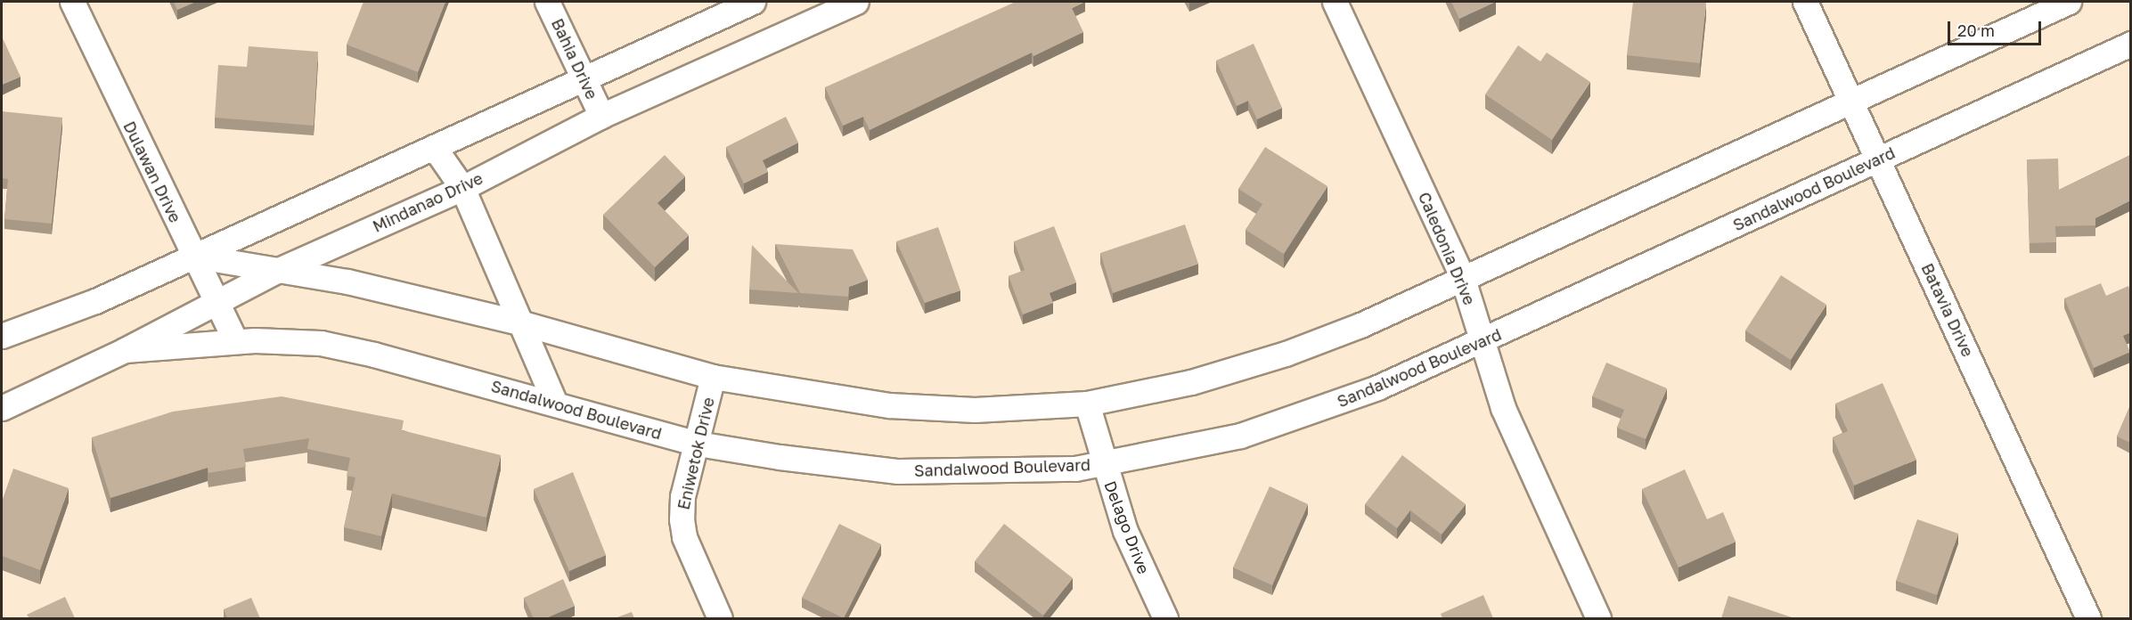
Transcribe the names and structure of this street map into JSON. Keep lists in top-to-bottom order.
{
  "streets": {
    "street": [
      "Bahia Drive",
      "Dulawan Drive",
      "Sandalwood Boulevard",
      "Mindanao Drive",
      "Caledonia Drive",
      "Batavia Drive",
      "Eniwetok Drive",
      "Delago Drive"
    ]
  },
  "crossings": [
    ["Bahia Drive", "Mindanao Drive"],
    ["Dulawan Drive", "Sandalwood Boulevard"],
    ["Dulawan Drive", "Mindanao Drive"],
    ["Sandalwood Boulevard", "Mindanao Drive"],
    ["Sandalwood Boulevard", "Caledonia Drive"],
    ["Sandalwood Boulevard", "Batavia Drive"],
    ["Sandalwood Boulevard", "Eniwetok Drive"],
    ["Sandalwood Boulevard", "Delago Drive"]
  ],
  "scale_bar": "20 m"
}
